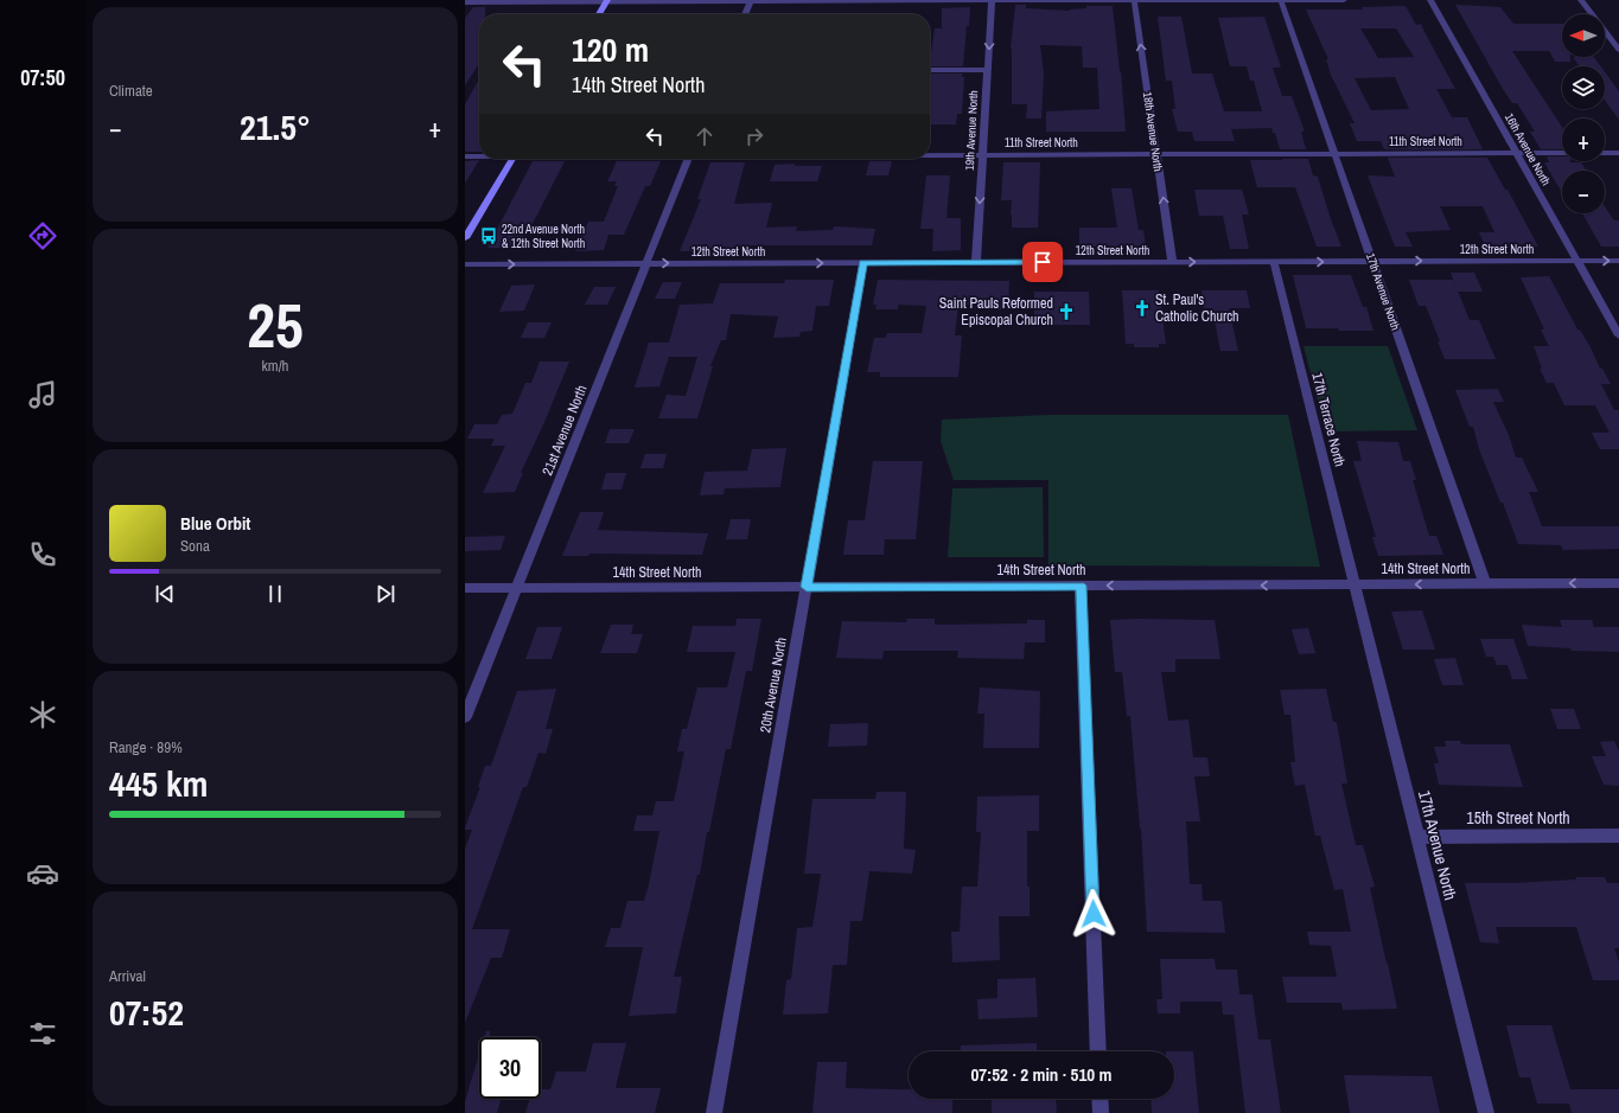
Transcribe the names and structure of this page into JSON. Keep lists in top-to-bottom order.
{
  "streets": {
    "street": [
      "19th Avenue North",
      "18th Avenue North",
      "11th Street North",
      "16th Avenue North",
      "12th Street North",
      "17th Avenue North",
      "17th Terrace North",
      "21st Avenue North",
      "14th Street North",
      "20th Avenue North",
      "15th Street North"
    ]
  },
  "crossings": [
    ["19th Avenue North", "11th Street North"],
    ["19th Avenue North", "12th Street North"],
    ["18th Avenue North", "11th Street North"],
    ["18th Avenue North", "12th Street North"],
    ["11th Street North", "16th Avenue North"],
    ["11th Street North", "17th Avenue North"],
    ["16th Avenue North", "12th Street North"],
    ["12th Street North", "17th Avenue North"],
    ["12th Street North", "17th Terrace North"],
    ["12th Street North", "21st Avenue North"],
    ["12th Street North", "20th Avenue North"],
    ["17th Avenue North", "17th Terrace North"],
    ["17th Avenue North", "14th Street North"],
    ["17th Avenue North", "15th Street North"],
    ["17th Terrace North", "14th Street North"],
    ["21st Avenue North", "14th Street North"],
    ["14th Street North", "20th Avenue North"]
  ],
  "one_way": [
    "19th Avenue North",
    "18th Avenue North",
    "12th Street North",
    "14th Street North"
  ],
  "places": {
    "bus stop": ["22nd Avenue North & 12th Street North"],
    "church": ["St. Paul's Catholic Church", "Saint Pauls Reformed Episcopal Church"]
  },
  "north": "left",
  "page": {
    "tabs": "07:50",
    "tile": [
      "Climate",
      ["25", "km/h"],
      ["Range · 89%", "445 km"],
      ["Arrival", "07:52"]
    ],
    "map_buttons": ["+", "−"],
    "turn": ["120 m", "14th Street North"],
    "heat": ["−", "21.5°", "+"],
    "song": ["Blue Orbit", "Sona"],
    "limit": "30",
    "trip": "07:52 · 2 min · 510 m"
  }
}
